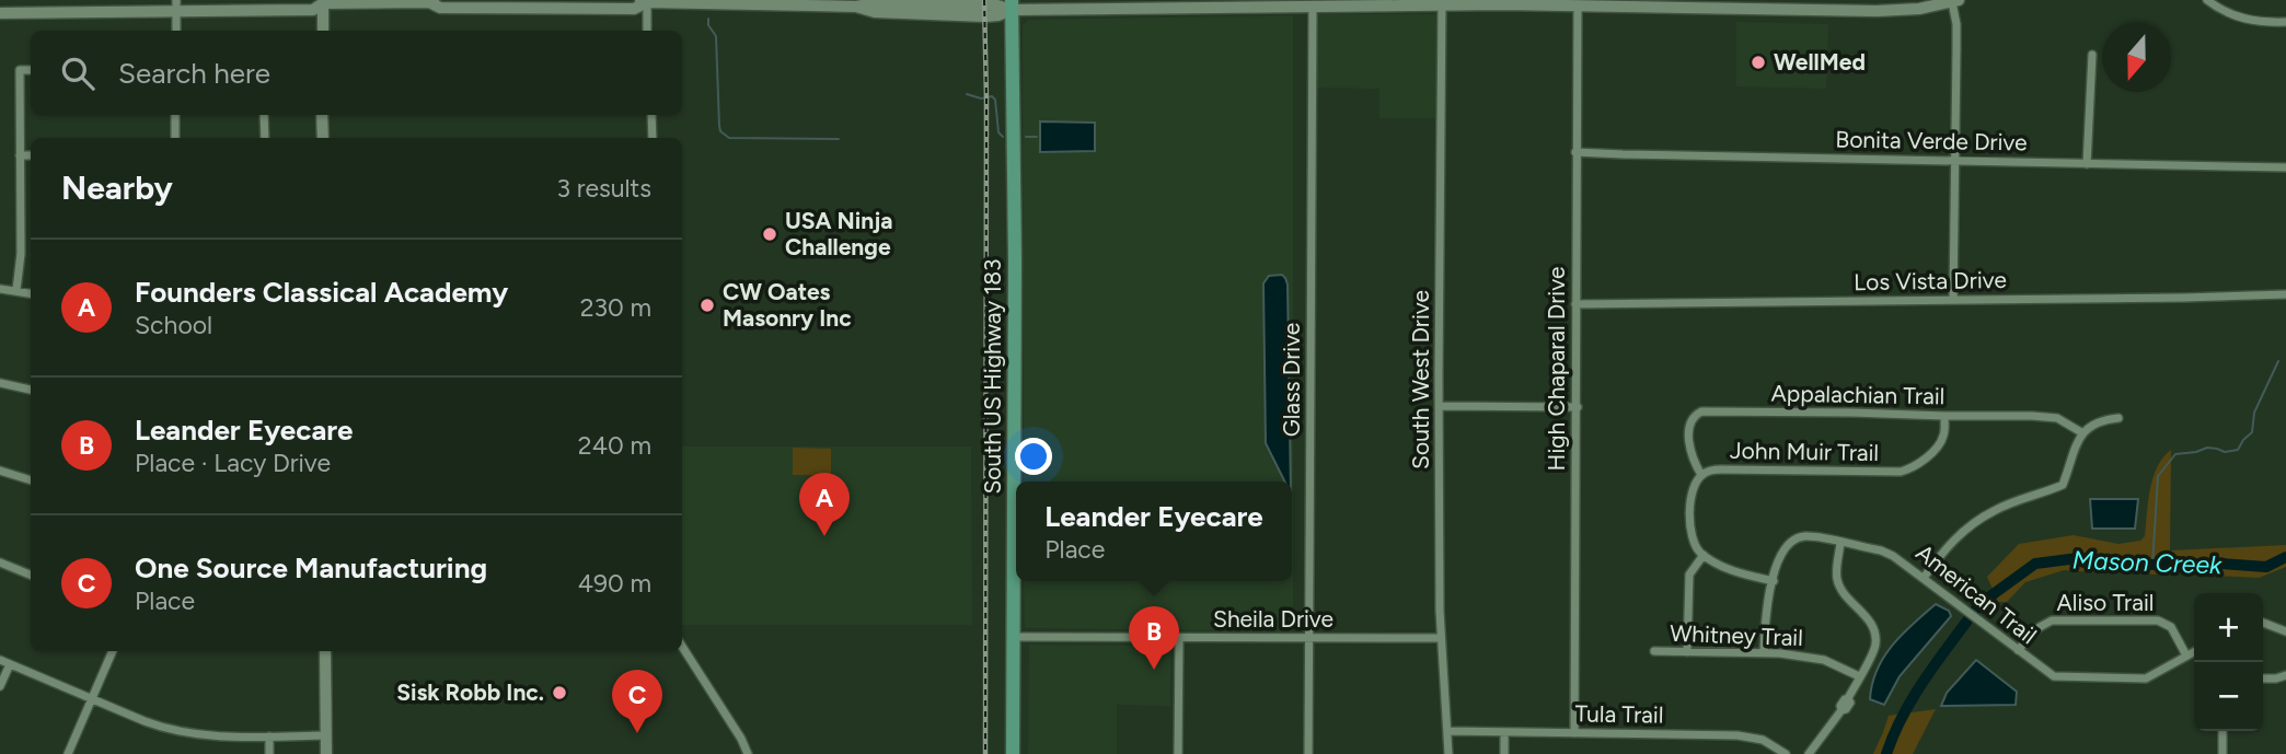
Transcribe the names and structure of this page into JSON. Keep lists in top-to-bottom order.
{
  "streets": {
    "main road": ["South US Highway 183"],
    "street": [
      "Bonita Verde Drive",
      "Los Vista Drive",
      "High Chaparal Drive",
      "Glass Drive",
      "South West Drive",
      "Appalachian Trail",
      "John Muir Trail",
      "American Trail",
      "Aliso Trail",
      "Sheila Drive",
      "Whitney Trail",
      "Tula Trail"
    ]
  },
  "crossings": [
    ["Bonita Verde Drive", "High Chaparal Drive"],
    ["Los Vista Drive", "High Chaparal Drive"],
    ["High Chaparal Drive", "Tula Trail"],
    ["South US Highway 183", "Sheila Drive"],
    ["Glass Drive", "Sheila Drive"],
    ["South West Drive", "Sheila Drive"],
    ["South West Drive", "Tula Trail"],
    ["Appalachian Trail", "John Muir Trail"],
    ["American Trail", "Aliso Trail"],
    ["American Trail", "Whitney Trail"]
  ],
  "water": ["Mason Creek"],
  "places": [
    "WellMed",
    "USA Ninja Challenge",
    "CW Oates Masonry Inc",
    "Sisk Robb Inc."
  ],
  "north": "bottom",
  "page": {
    "search": "Search here",
    "heading": ["Nearby", "3 results"],
    "list": [
      {
        "mark": "A",
        "name": "Founders Classical Academy",
        "note": "School",
        "value": "230 m"
      },
      {
        "mark": "B",
        "name": "Leander Eyecare",
        "note": "Place · Lacy Drive",
        "value": "240 m"
      },
      {
        "mark": "C",
        "name": "One Source Manufacturing",
        "note": "Place",
        "value": "490 m"
      }
    ],
    "pins": ["A", "B", "C"],
    "popup": ["Leander Eyecare", "Place"],
    "map_buttons": ["+", "−"]
  }
}
